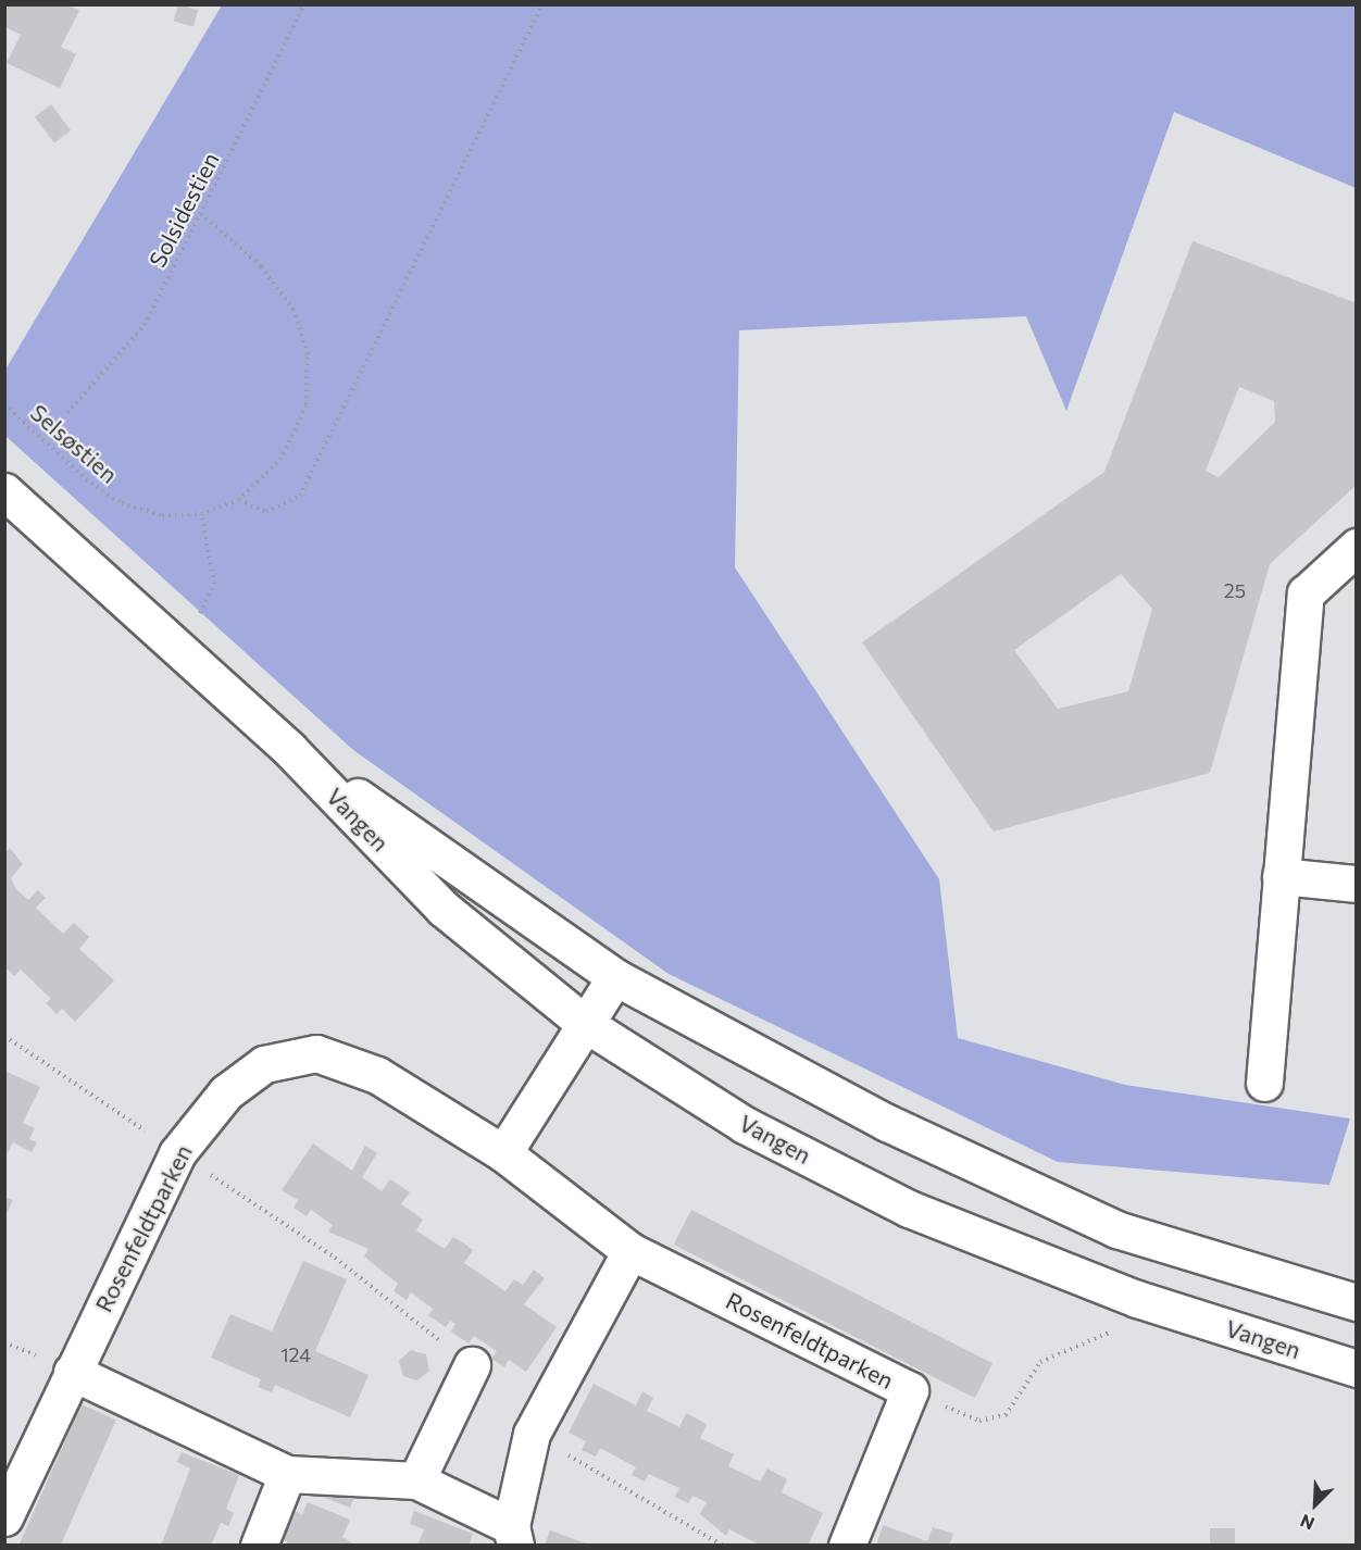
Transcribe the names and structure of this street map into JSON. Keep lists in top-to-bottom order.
{
  "streets": {
    "street": ["Vangen", "Rosenfeldtparken"],
    "path": ["Solsidestien", "Selsøstien"]
  },
  "crossings": [
    ["Solsidestien", "Selsøstien"]
  ],
  "house_numbers": ["25", "124"],
  "north": "bottom left"
}
